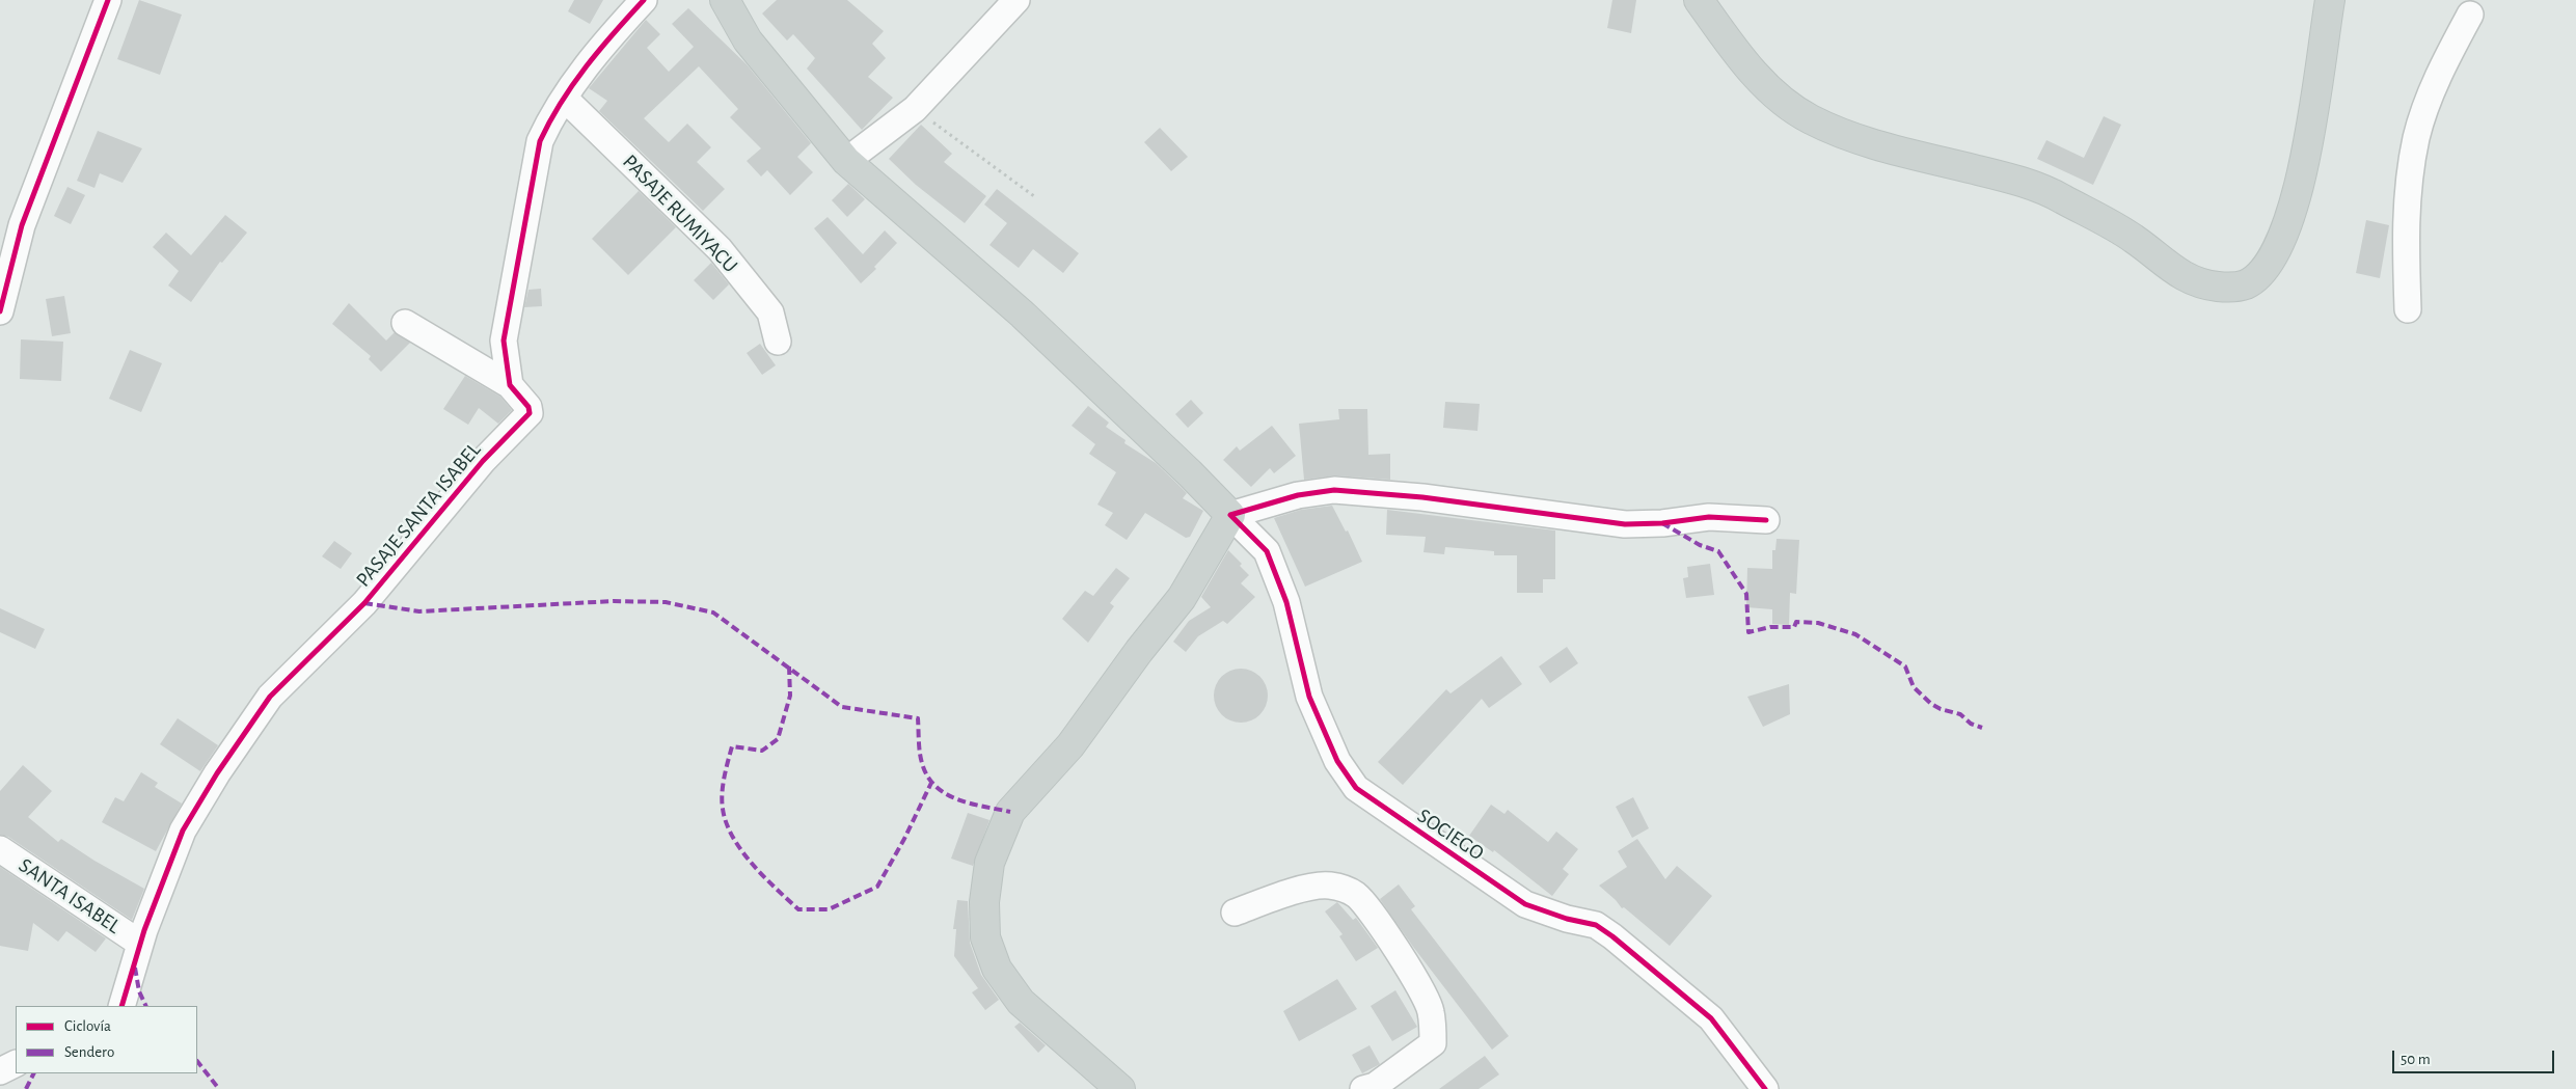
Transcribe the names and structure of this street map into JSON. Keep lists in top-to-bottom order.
{
  "streets": {
    "street": [
      "PASAJE RUMIYACU",
      "PASAJE SANTA ISABEL",
      "SOCIEGO",
      "SANTA ISABEL"
    ]
  },
  "crossings": [
    ["PASAJE SANTA ISABEL", "SANTA ISABEL"]
  ],
  "legend": ["Ciclovía", "Sendero"],
  "scale_bar": "50 m"
}
